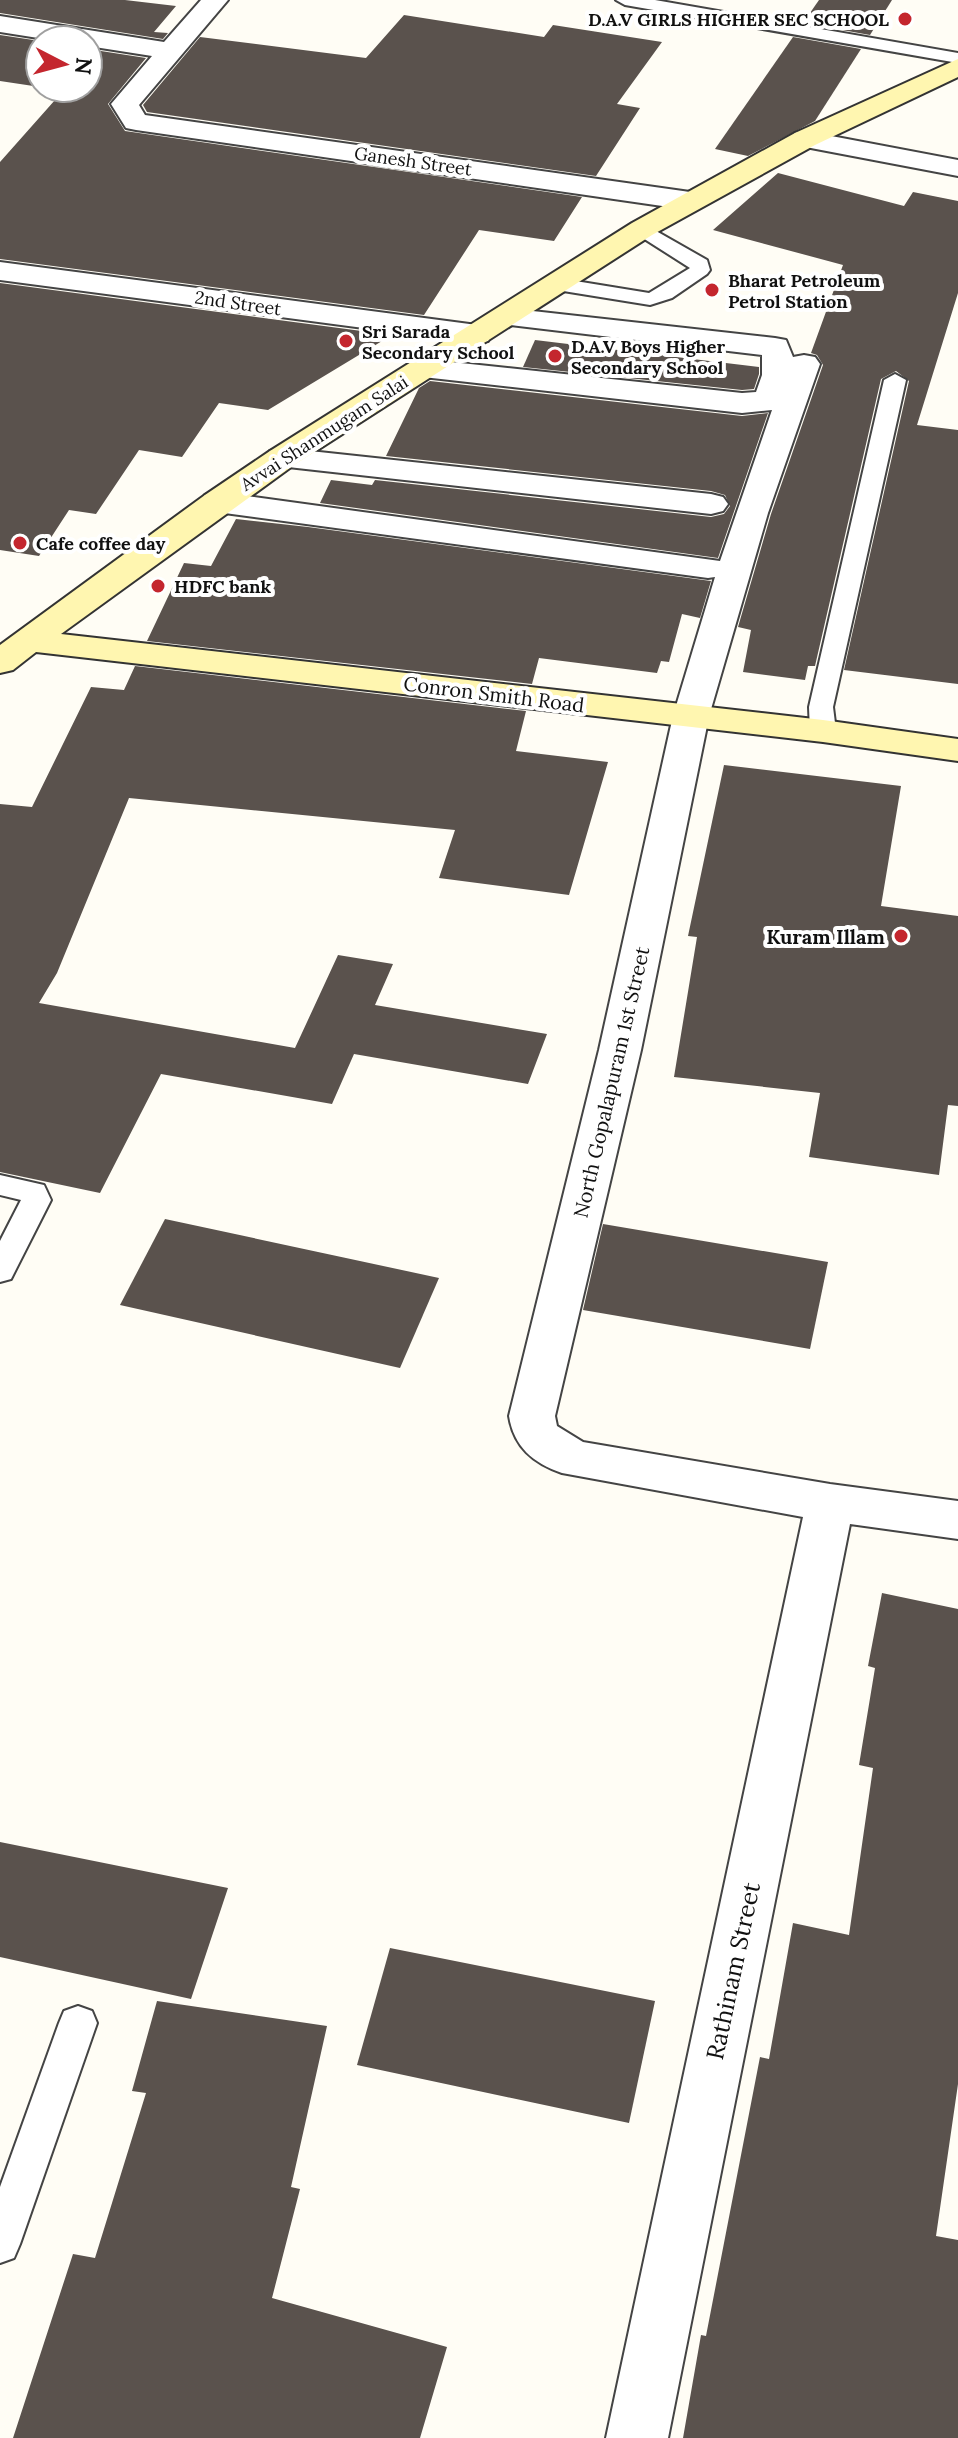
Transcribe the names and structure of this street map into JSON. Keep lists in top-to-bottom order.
{
  "streets": {
    "street": [
      "Ganesh Street",
      "2nd Street",
      "Avvai Shanmugam Salai",
      "Conron Smith Road",
      "North Gopalapuram 1st Street",
      "Rathinam Street"
    ]
  },
  "crossings": [
    ["Ganesh Street", "Avvai Shanmugam Salai"],
    ["2nd Street", "Avvai Shanmugam Salai"],
    ["Avvai Shanmugam Salai", "Conron Smith Road"],
    ["Conron Smith Road", "North Gopalapuram 1st Street"],
    ["North Gopalapuram 1st Street", "Rathinam Street"]
  ],
  "places": [
    "D.A.V GIRLS HIGHER SEC SCHOOL",
    "Bharat Petroleum Petrol Station",
    "Sri Sarada Secondary School",
    "D.A.V Boys Higher Secondary School",
    "Cafe coffee day",
    "HDFC bank",
    "Kuram Illam"
  ],
  "north": "right"
}
